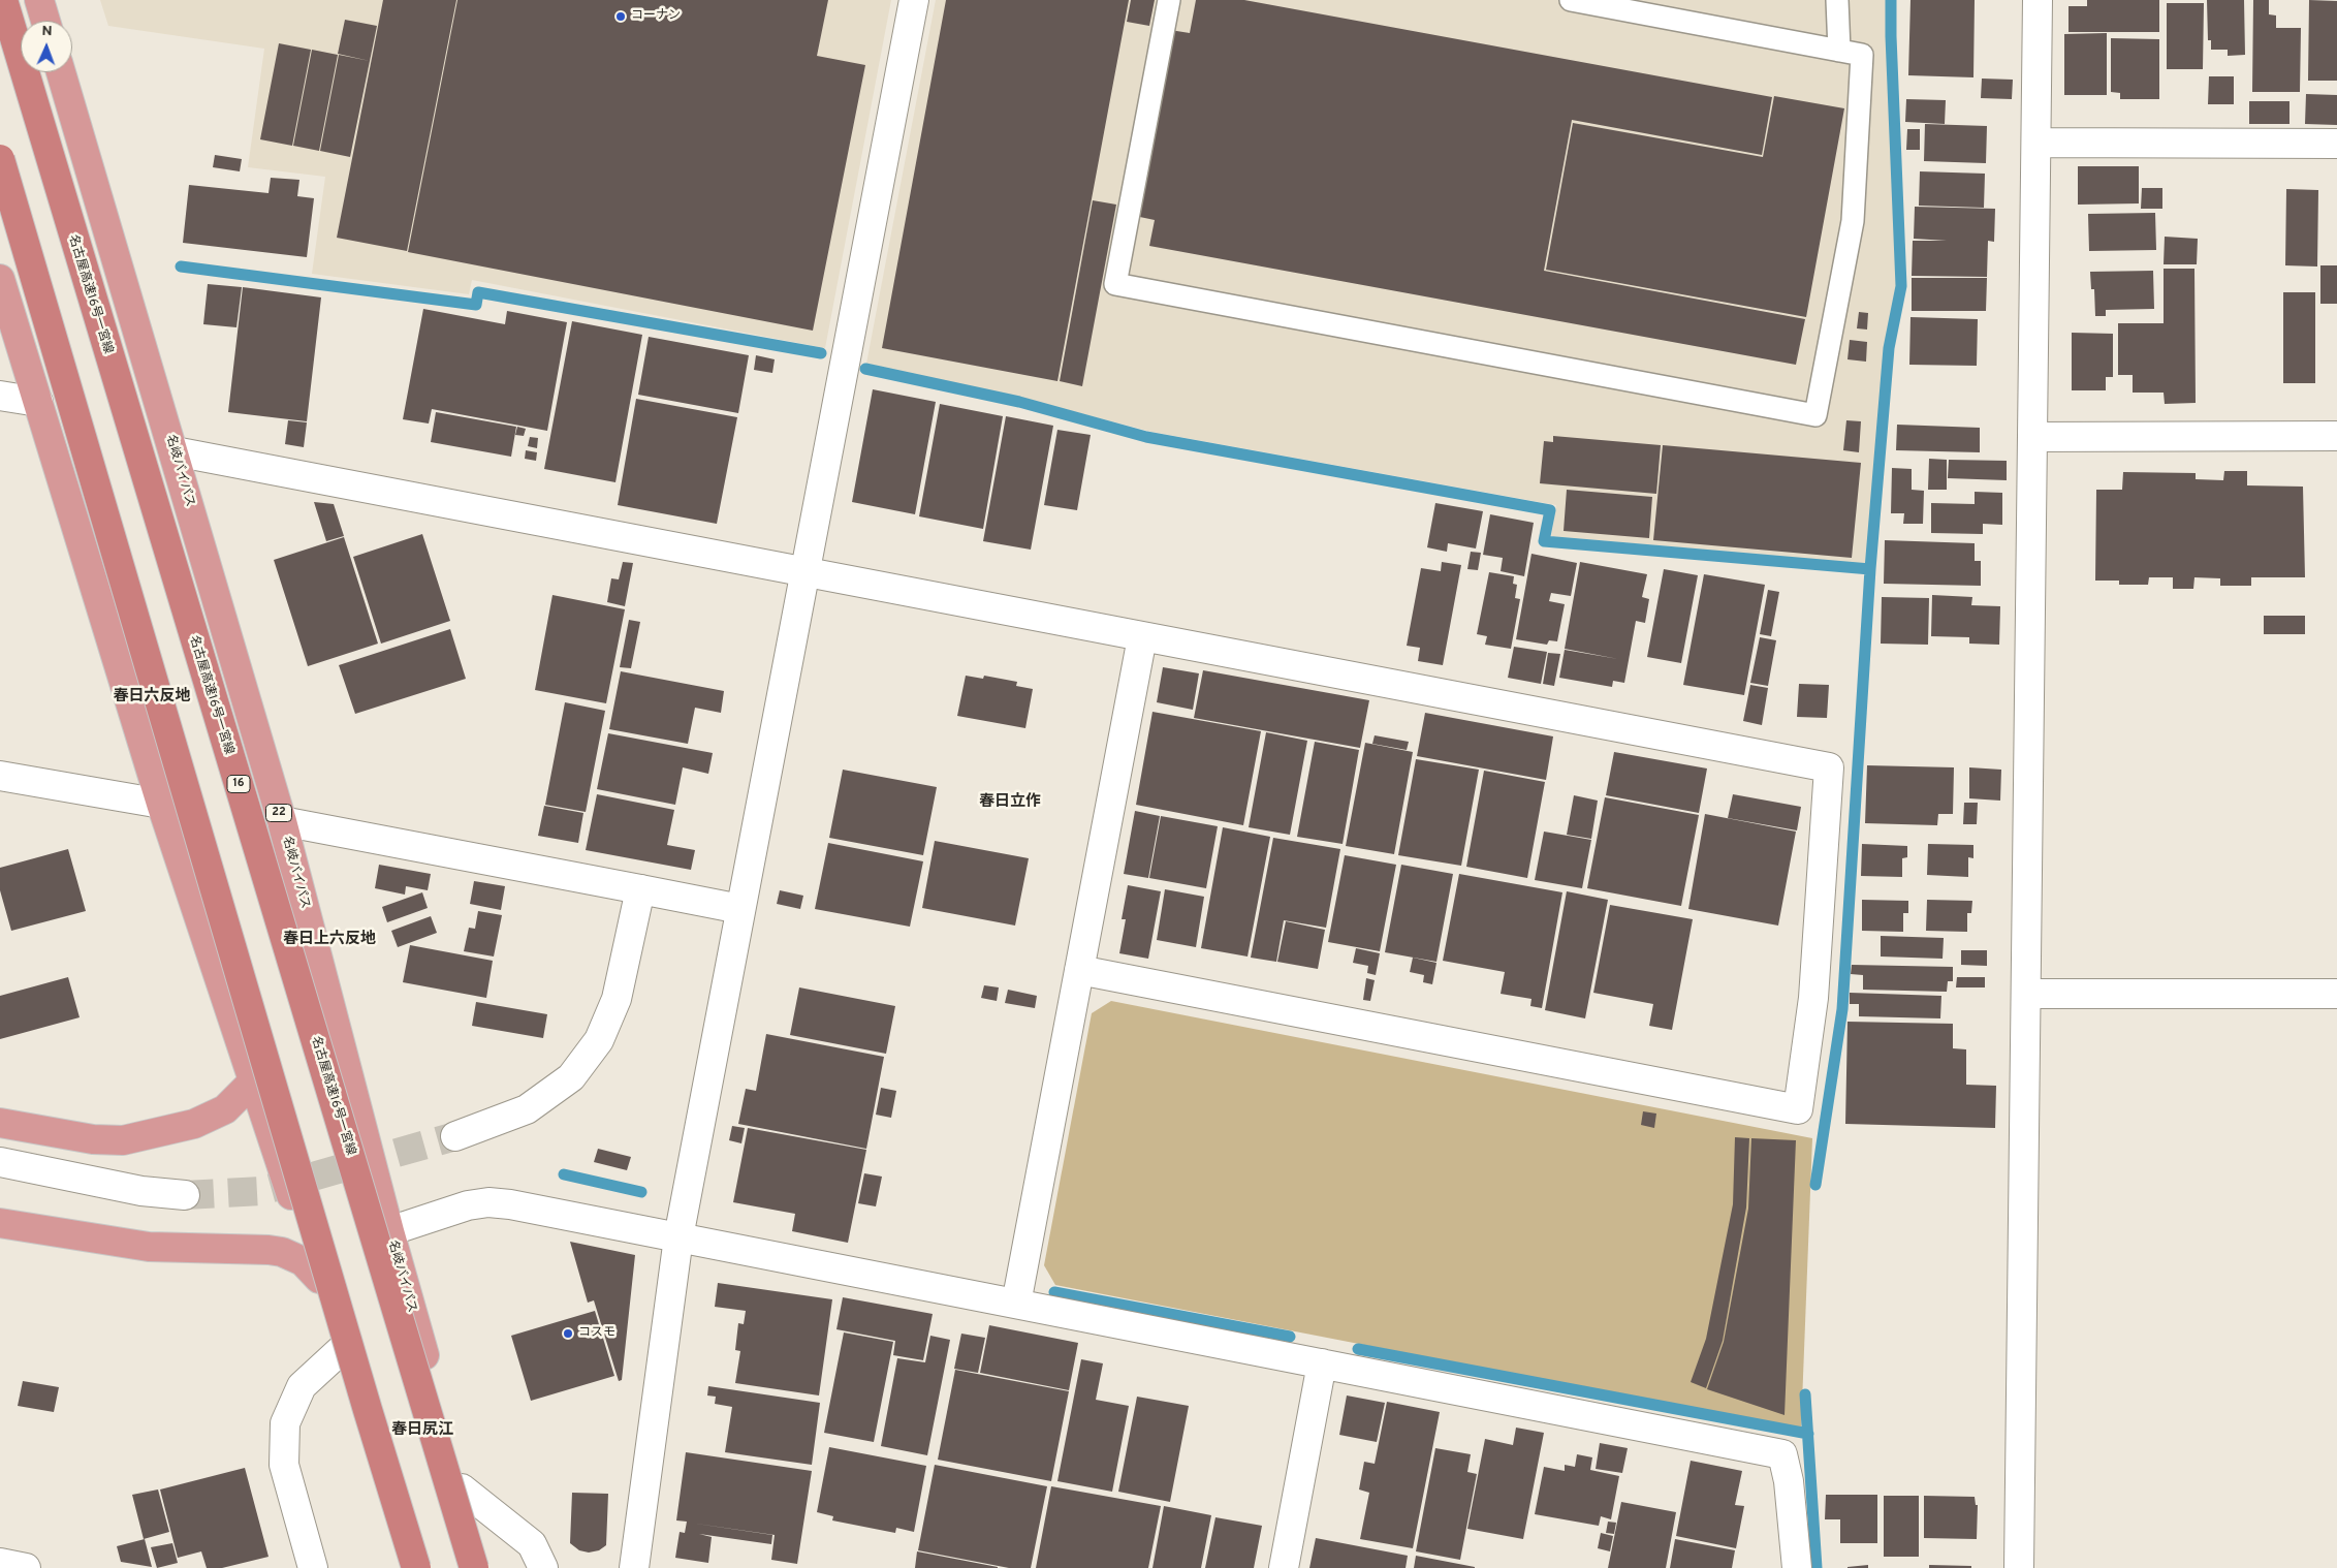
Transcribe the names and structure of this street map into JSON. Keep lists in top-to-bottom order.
{
  "streets": {
    "highway": [
      "名古屋高速16号一宮線",
      "名岐バイパス",
      "16",
      "22"
    ]
  },
  "districts": [
    "春日六反地",
    "春日立作",
    "春日上六反地",
    "春日尻江"
  ],
  "places": ["コーナン", "コスモ"],
  "north": "top"
}
